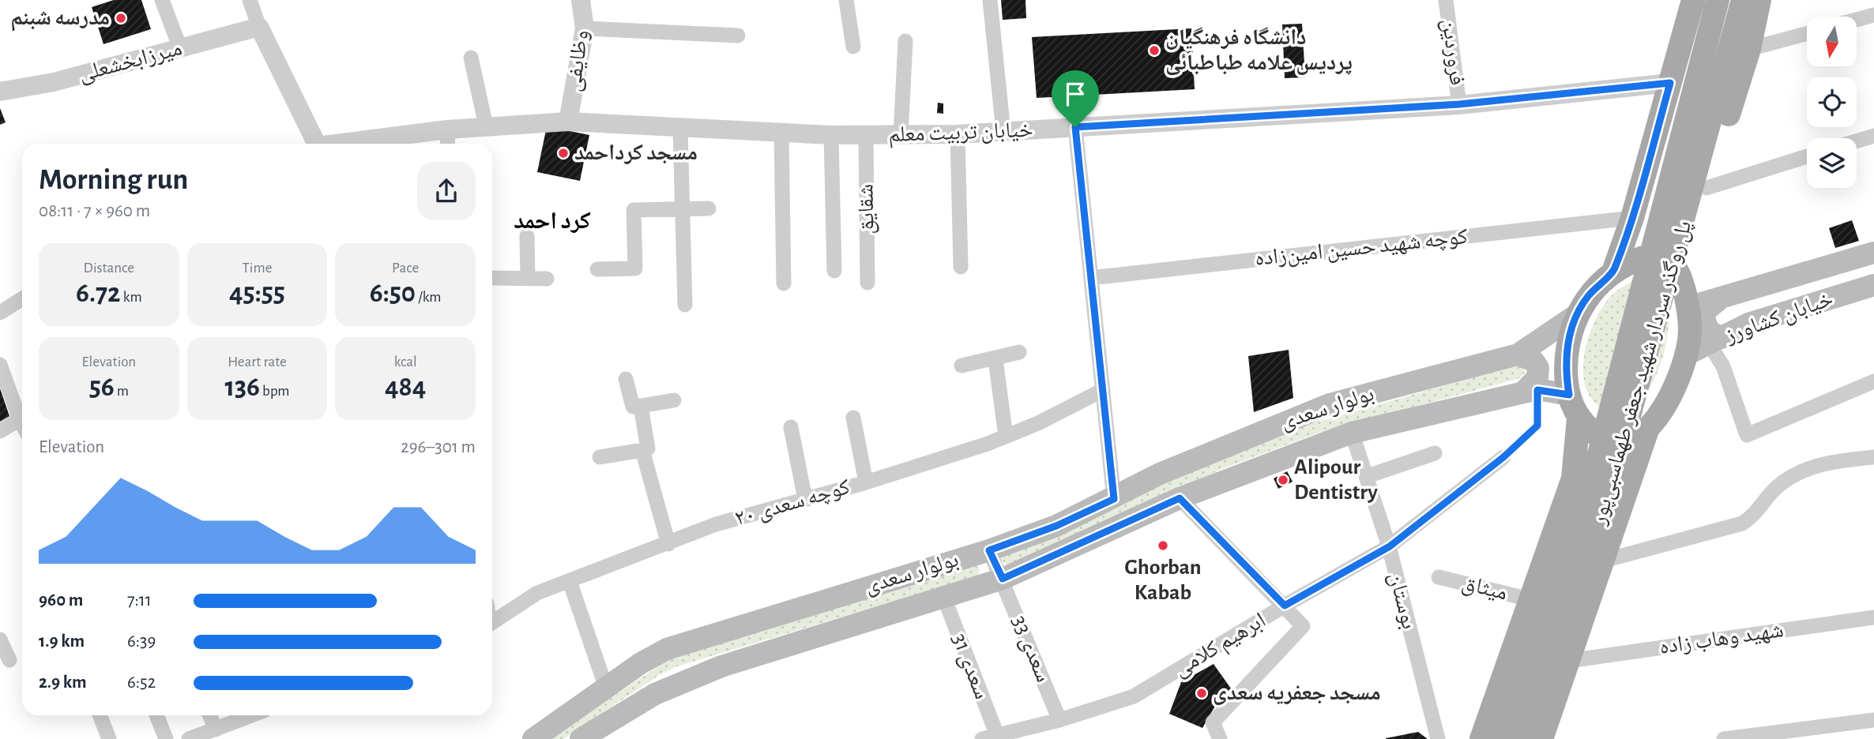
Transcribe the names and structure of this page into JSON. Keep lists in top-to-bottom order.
{
  "streets": {
    "main road": ["خیابان کشاورز", "پل روگذر سردار شهید جعفر طهماسبی‌پور", "بولوار سعدی"],
    "street": [
      "فروردین",
      "وظایفی",
      "میرزابخشعلی",
      "خیابان تربیت معلم",
      "شقایق",
      "کوچه شهید حسین امین‌زاده",
      "کوچه سعدی ۲۰",
      "میثاق",
      "بوستان",
      "شهید وهاب زاده",
      "ابرهیم کلامی",
      "سعدی 33",
      "سعدی 31"
    ]
  },
  "crossings": [
    ["فروردین", "خیابان تربیت معلم"],
    ["وظایفی", "خیابان تربیت معلم"],
    ["خیابان تربیت معلم", "شقایق"],
    ["خیابان کشاورز", "بولوار سعدی"],
    ["بولوار سعدی", "بوستان"],
    ["بولوار سعدی", "سعدی 33"],
    ["بولوار سعدی", "سعدی 31"],
    ["بوستان", "ابرهیم کلامی"],
    ["ابرهیم کلامی", "سعدی 33"],
    ["ابرهیم کلامی", "سعدی 31"]
  ],
  "districts": ["کرد احمد"],
  "places": [
    "مدرسه شبنم",
    "دانشگاه فرهنگیان پردیس علامه طباطبائی",
    "مسجد کرداحمد",
    "Alipour Dentistry",
    "Ghorban Kabab",
    "مسجد جعفریه سعدی"
  ],
  "north": "bottom",
  "page": {
    "heading": ["Morning run", "08:11 · 7 × 960 m"],
    "stats": [
      ["Distance", "6.72 km"],
      ["Time", "45:55"],
      ["Pace", "6:50 /km"],
      ["Elevation", "56 m"],
      ["Heart rate", "136 bpm"],
      ["kcal", "484"]
    ],
    "chart": ["Elevation", "296–301 m"],
    "list": [
      {
        "name": "960 m",
        "note": "7:11"
      },
      {
        "name": "1.9 km",
        "note": "6:39"
      },
      {
        "name": "2.9 km",
        "note": "6:52"
      }
    ]
  }
}
